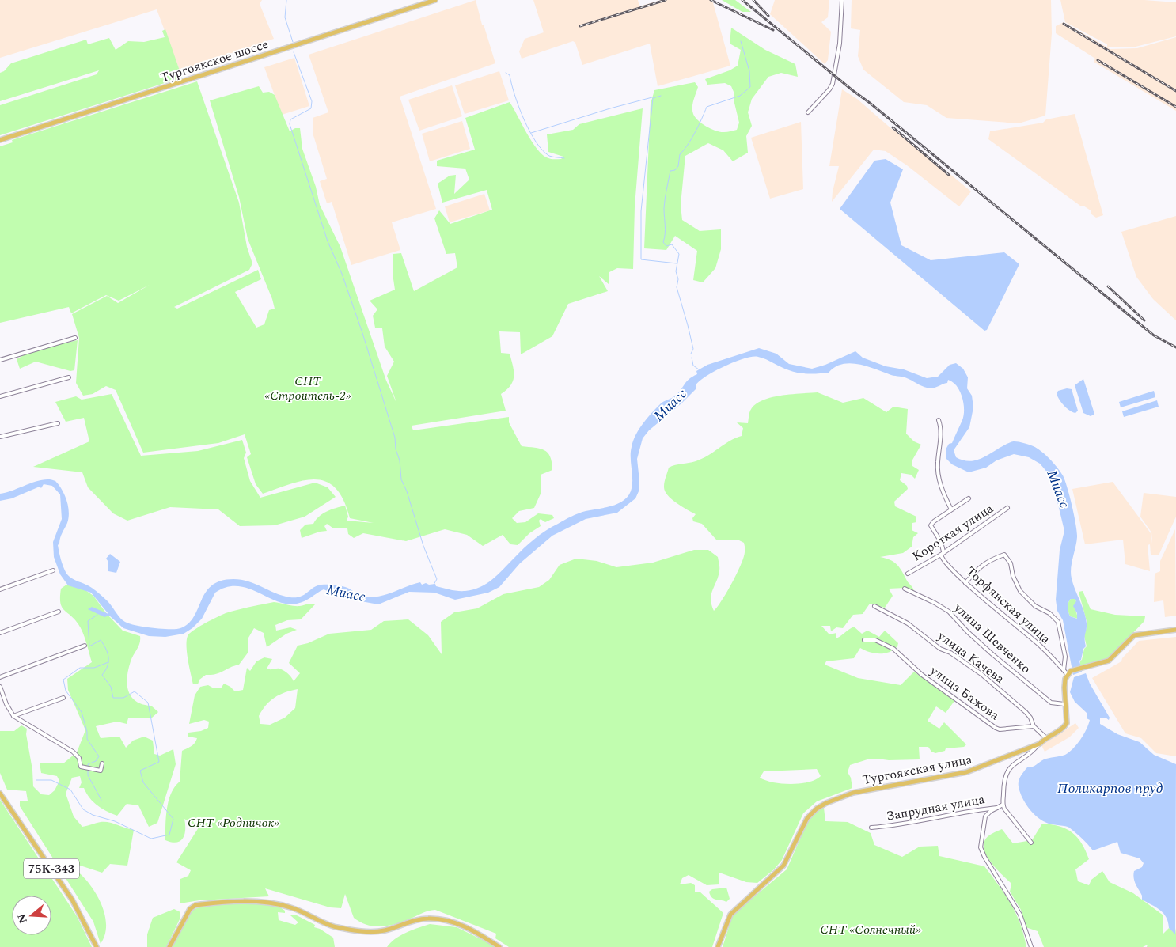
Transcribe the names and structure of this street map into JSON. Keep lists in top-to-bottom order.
{
  "streets": {
    "main road": ["Тургоякское шоссе", "Тургоякская улица", "75К-343"],
    "street": [
      "Короткая улица",
      "Торфянская улица",
      "улица Шевченко",
      "улица Качева",
      "улица Бажова",
      "Запрудная улица"
    ]
  },
  "crossings": [
    ["Короткая улица", "Торфянская улица"],
    ["Торфянская улица", "Тургоякская улица"],
    ["улица Шевченко", "Тургоякская улица"],
    ["улица Качева", "улица Бажова"],
    ["улица Качева", "Тургоякская улица"],
    ["Тургоякская улица", "Запрудная улица"]
  ],
  "water": ["Миасс", "Поликарпов пруд"],
  "parks": ["СНТ «Строитель-2»", "СНТ «Родничок»", "СНТ «Солнечный»"],
  "north": "left"
}
